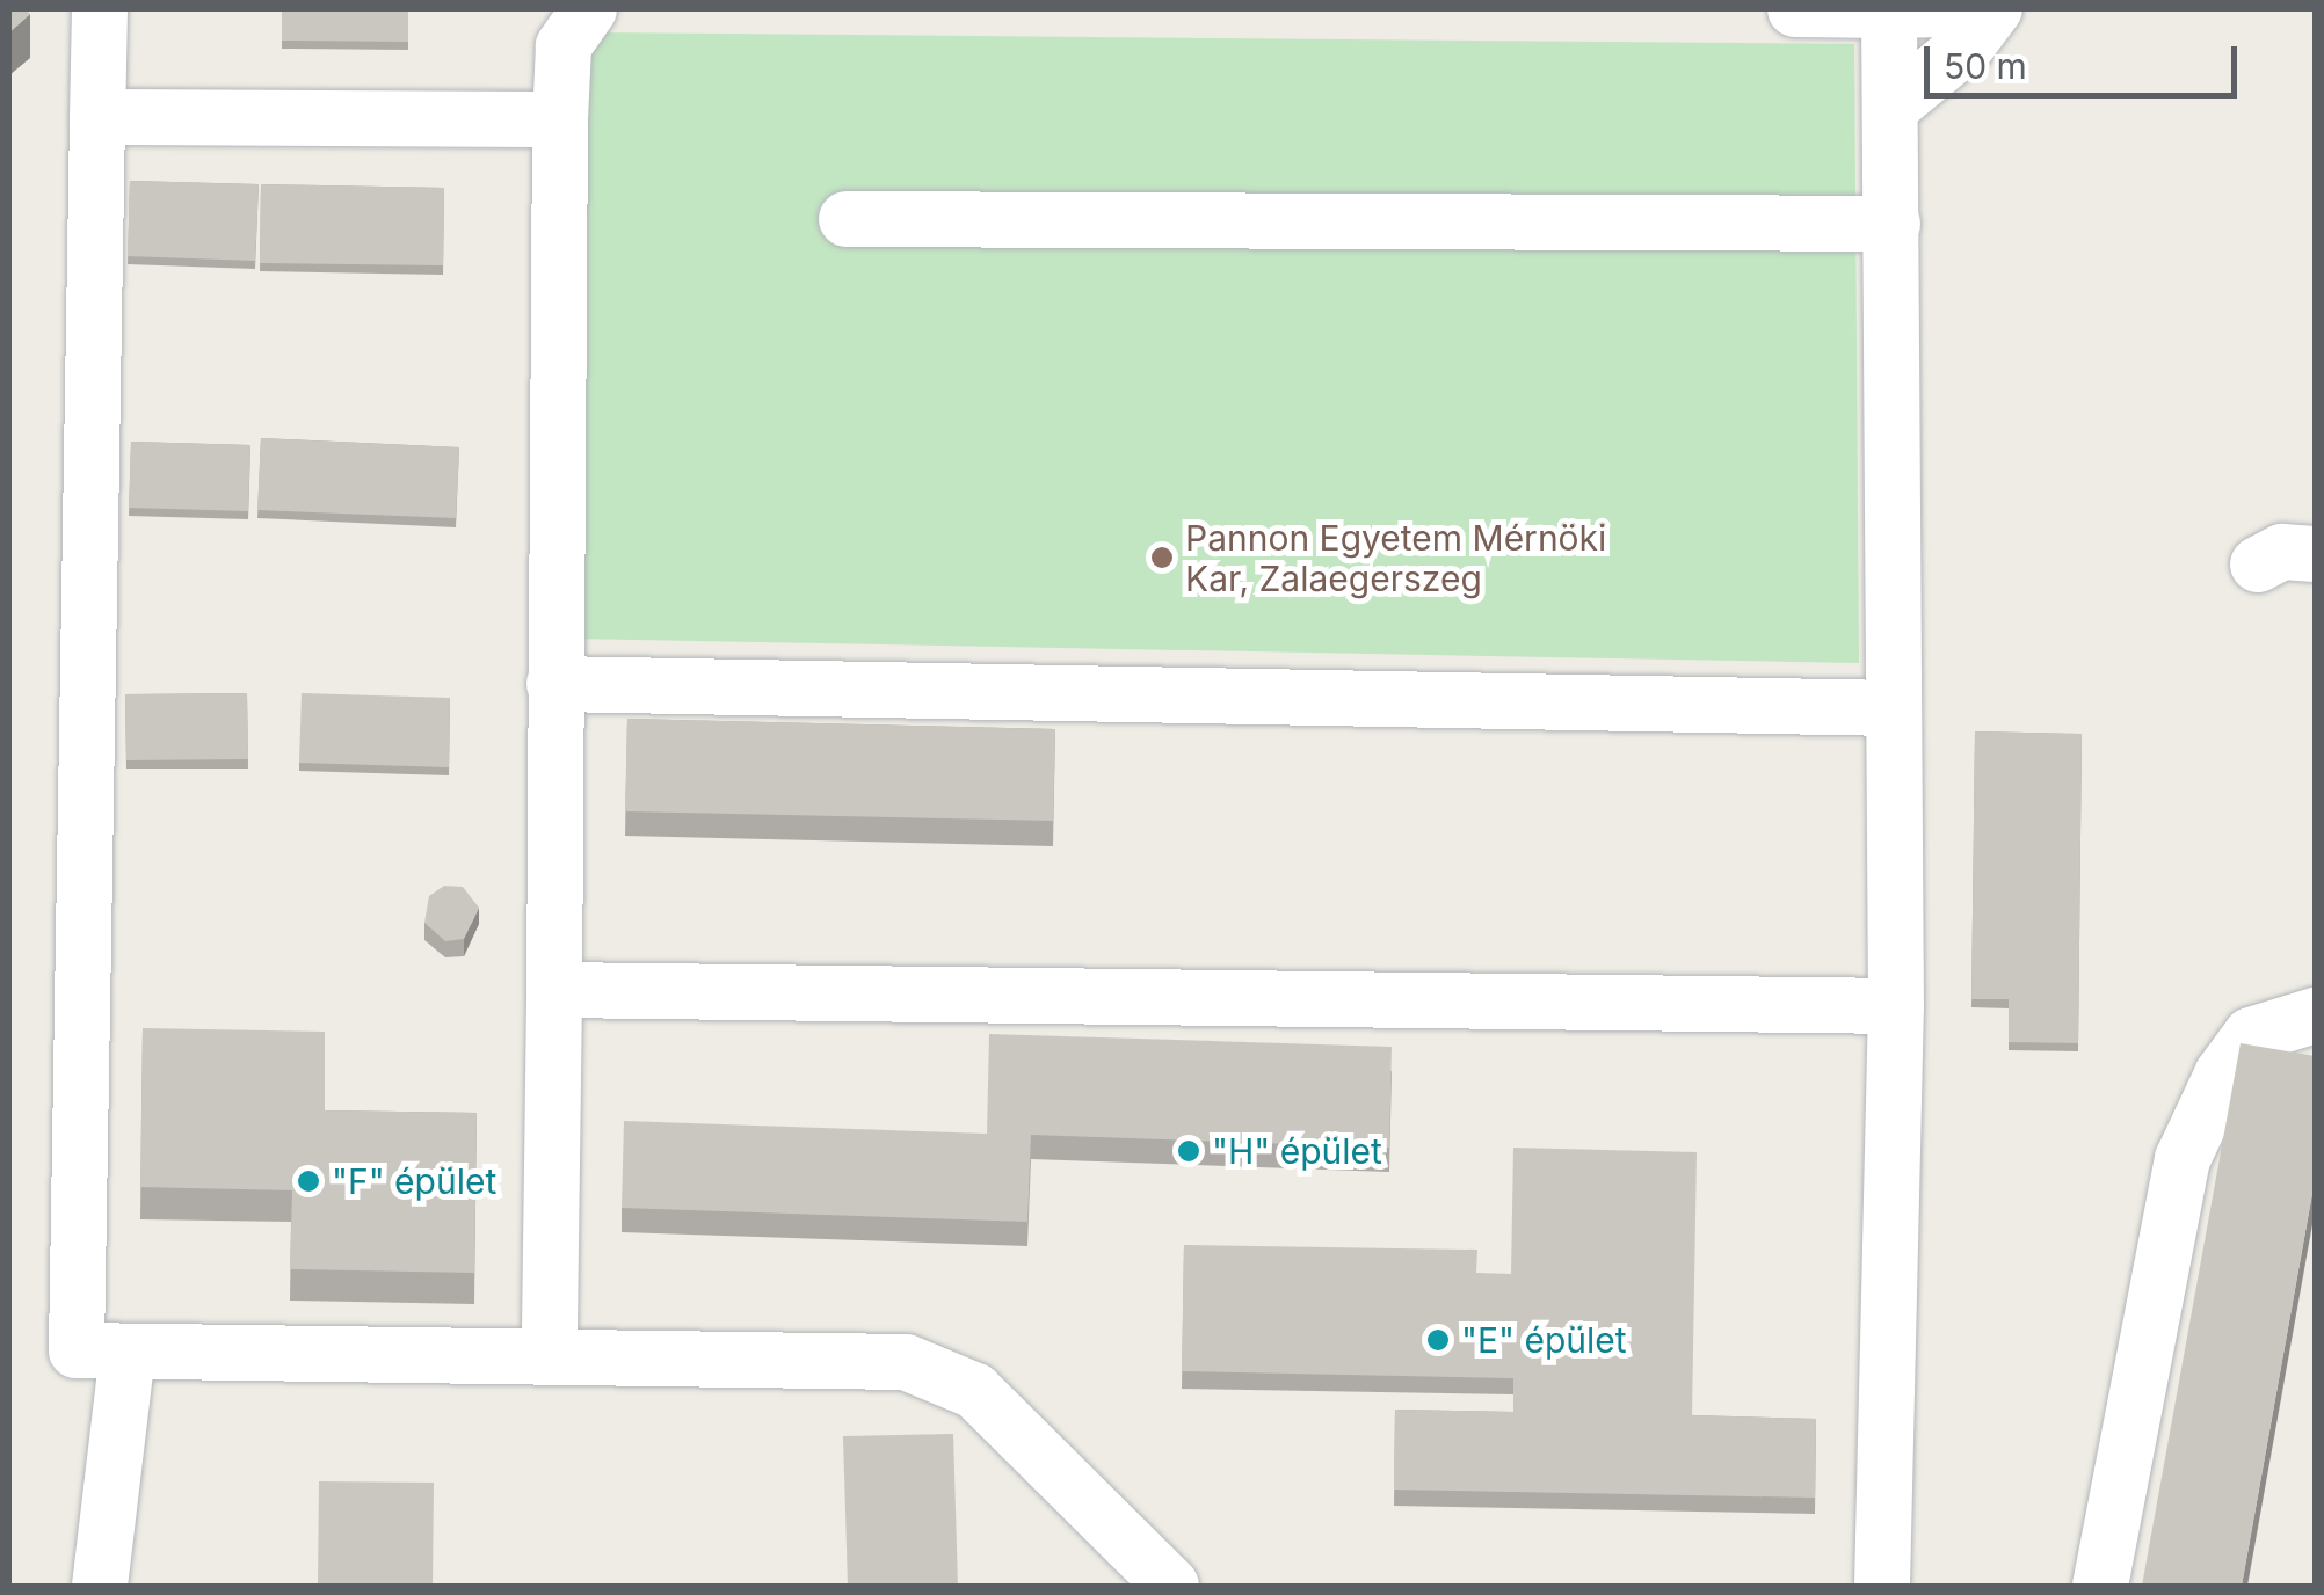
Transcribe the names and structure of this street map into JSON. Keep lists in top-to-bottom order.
{
  "places": [
    "Pannon Egyetem Mérnöki Kar, Zalaegerszeg",
    "\"H\" épület",
    "\"F\" épület",
    "\"E\" épület"
  ],
  "scale_bar": "50 m"
}
